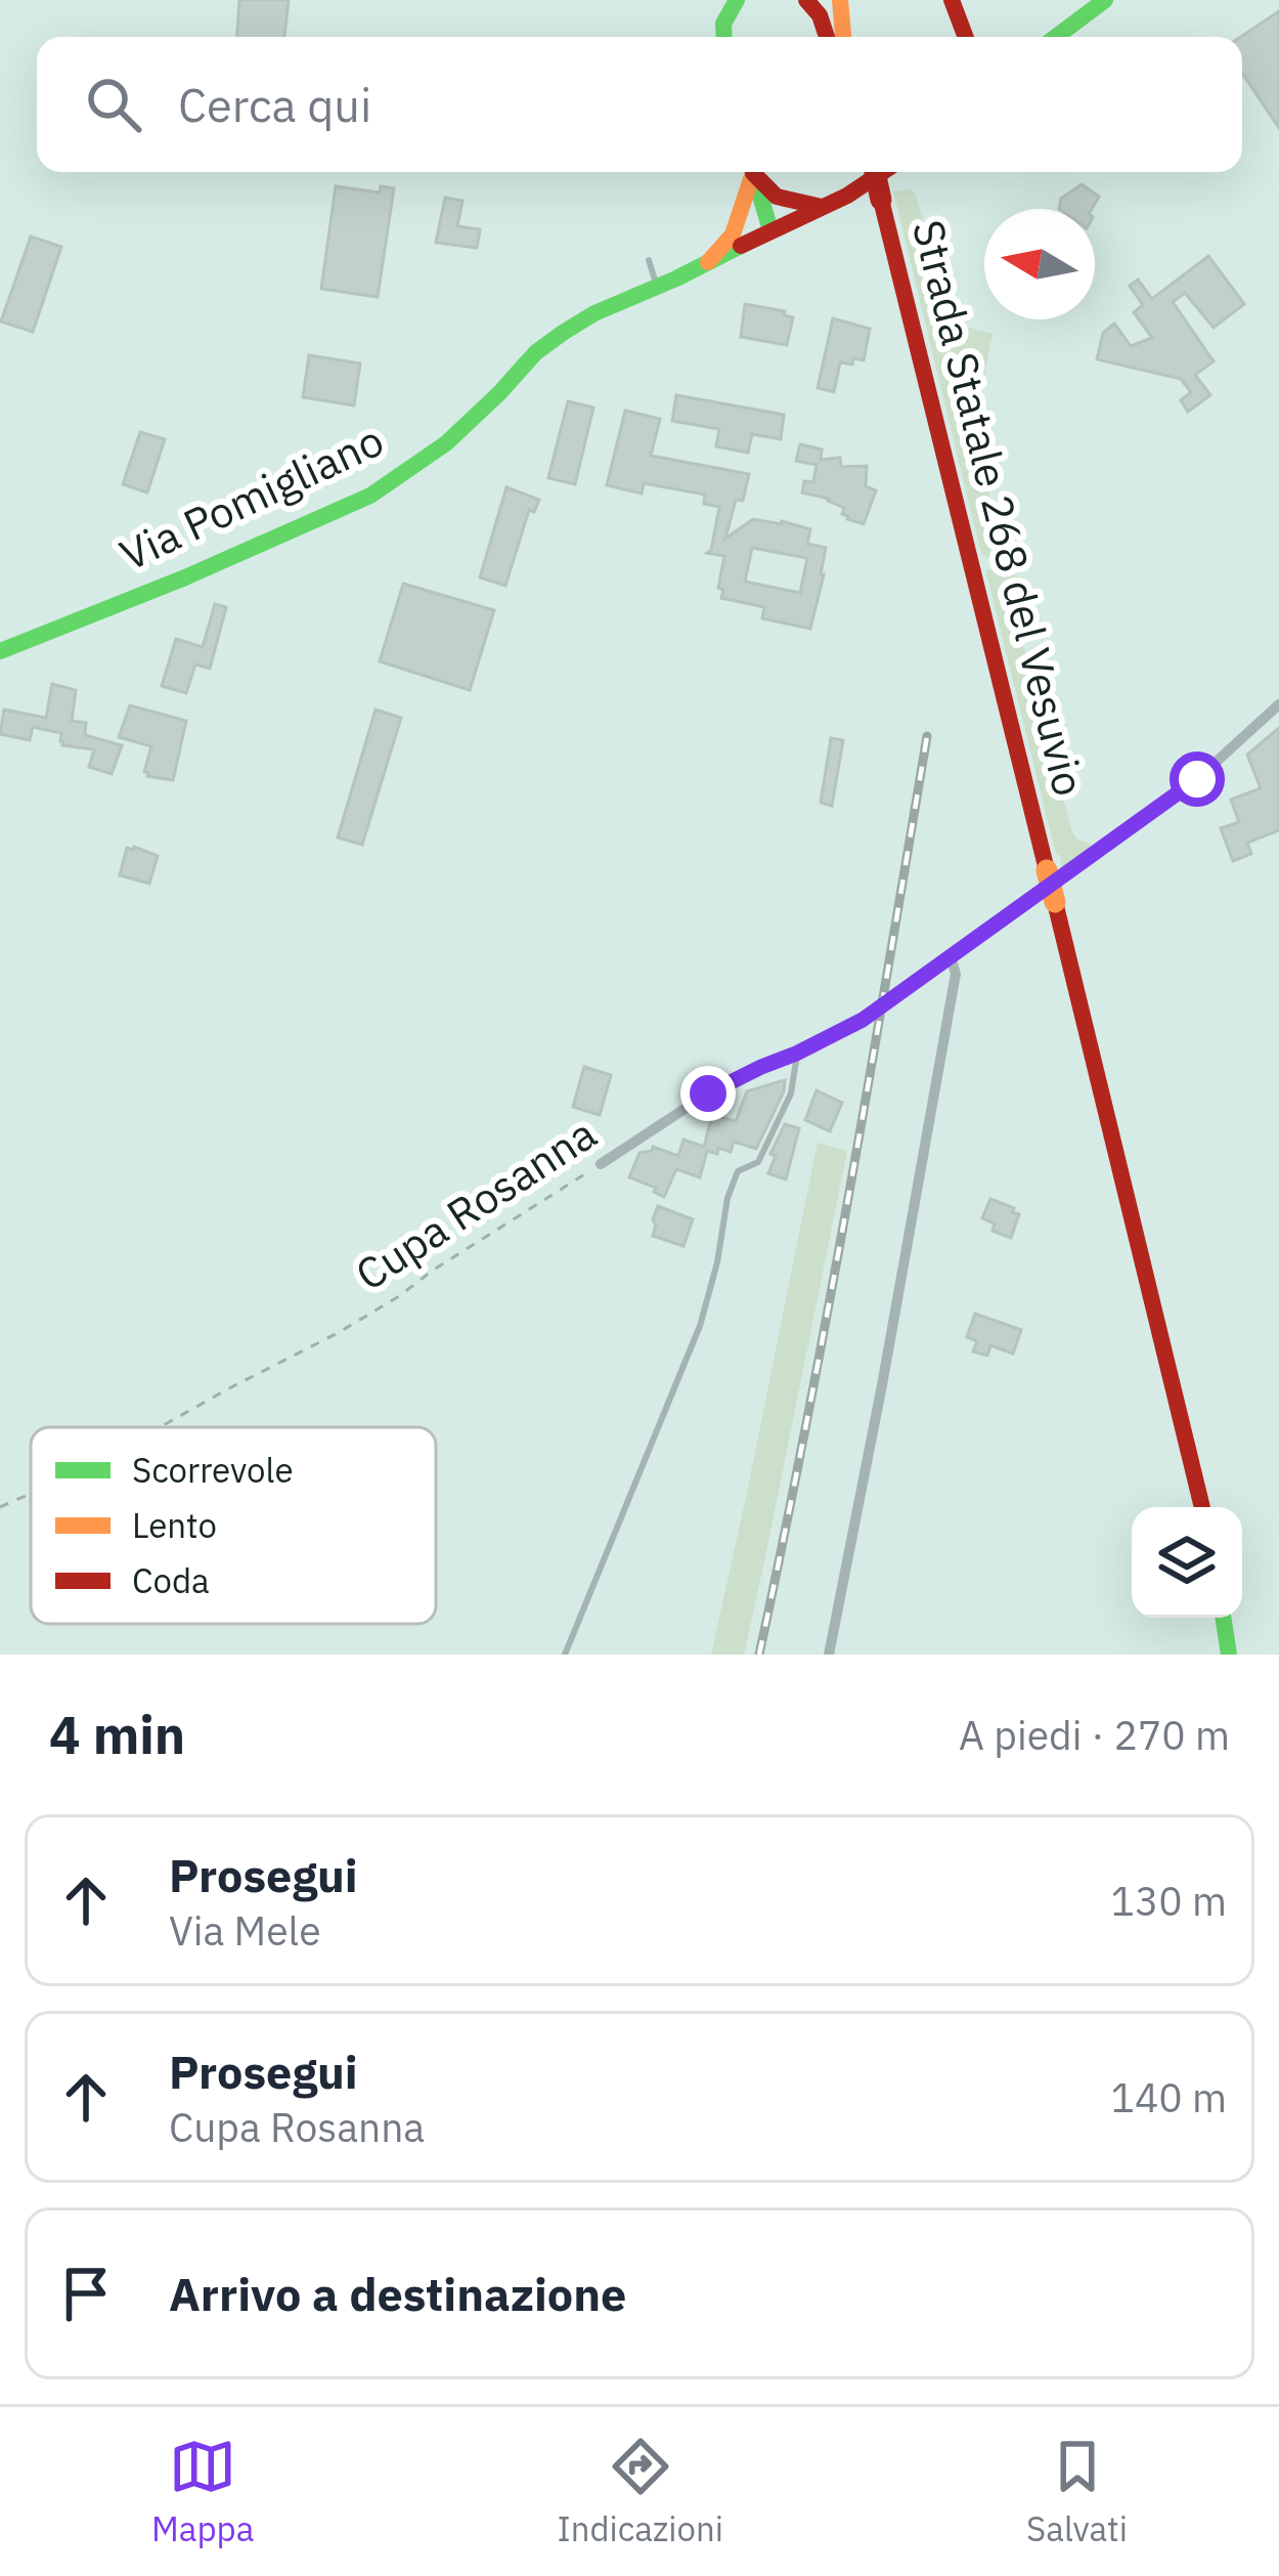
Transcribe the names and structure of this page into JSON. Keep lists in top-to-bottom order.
{
  "streets": {
    "main road": ["Via Pomigliano", "Strada Statale 268 del Vesuvio"],
    "street": ["Cupa Rosanna"]
  },
  "legend": ["Scorrevole", "Lento", "Coda"],
  "north": "left",
  "page": {
    "search": "Cerca qui",
    "heading": ["4 min", "A piedi · 270 m"],
    "list": [
      ["Prosegui", "Via Mele", "130 m"],
      ["Prosegui", "Cupa Rosanna", "140 m"],
      "Arrivo a destinazione"
    ],
    "nav": ["Mappa", "Indicazioni", "Salvati"]
  }
}
